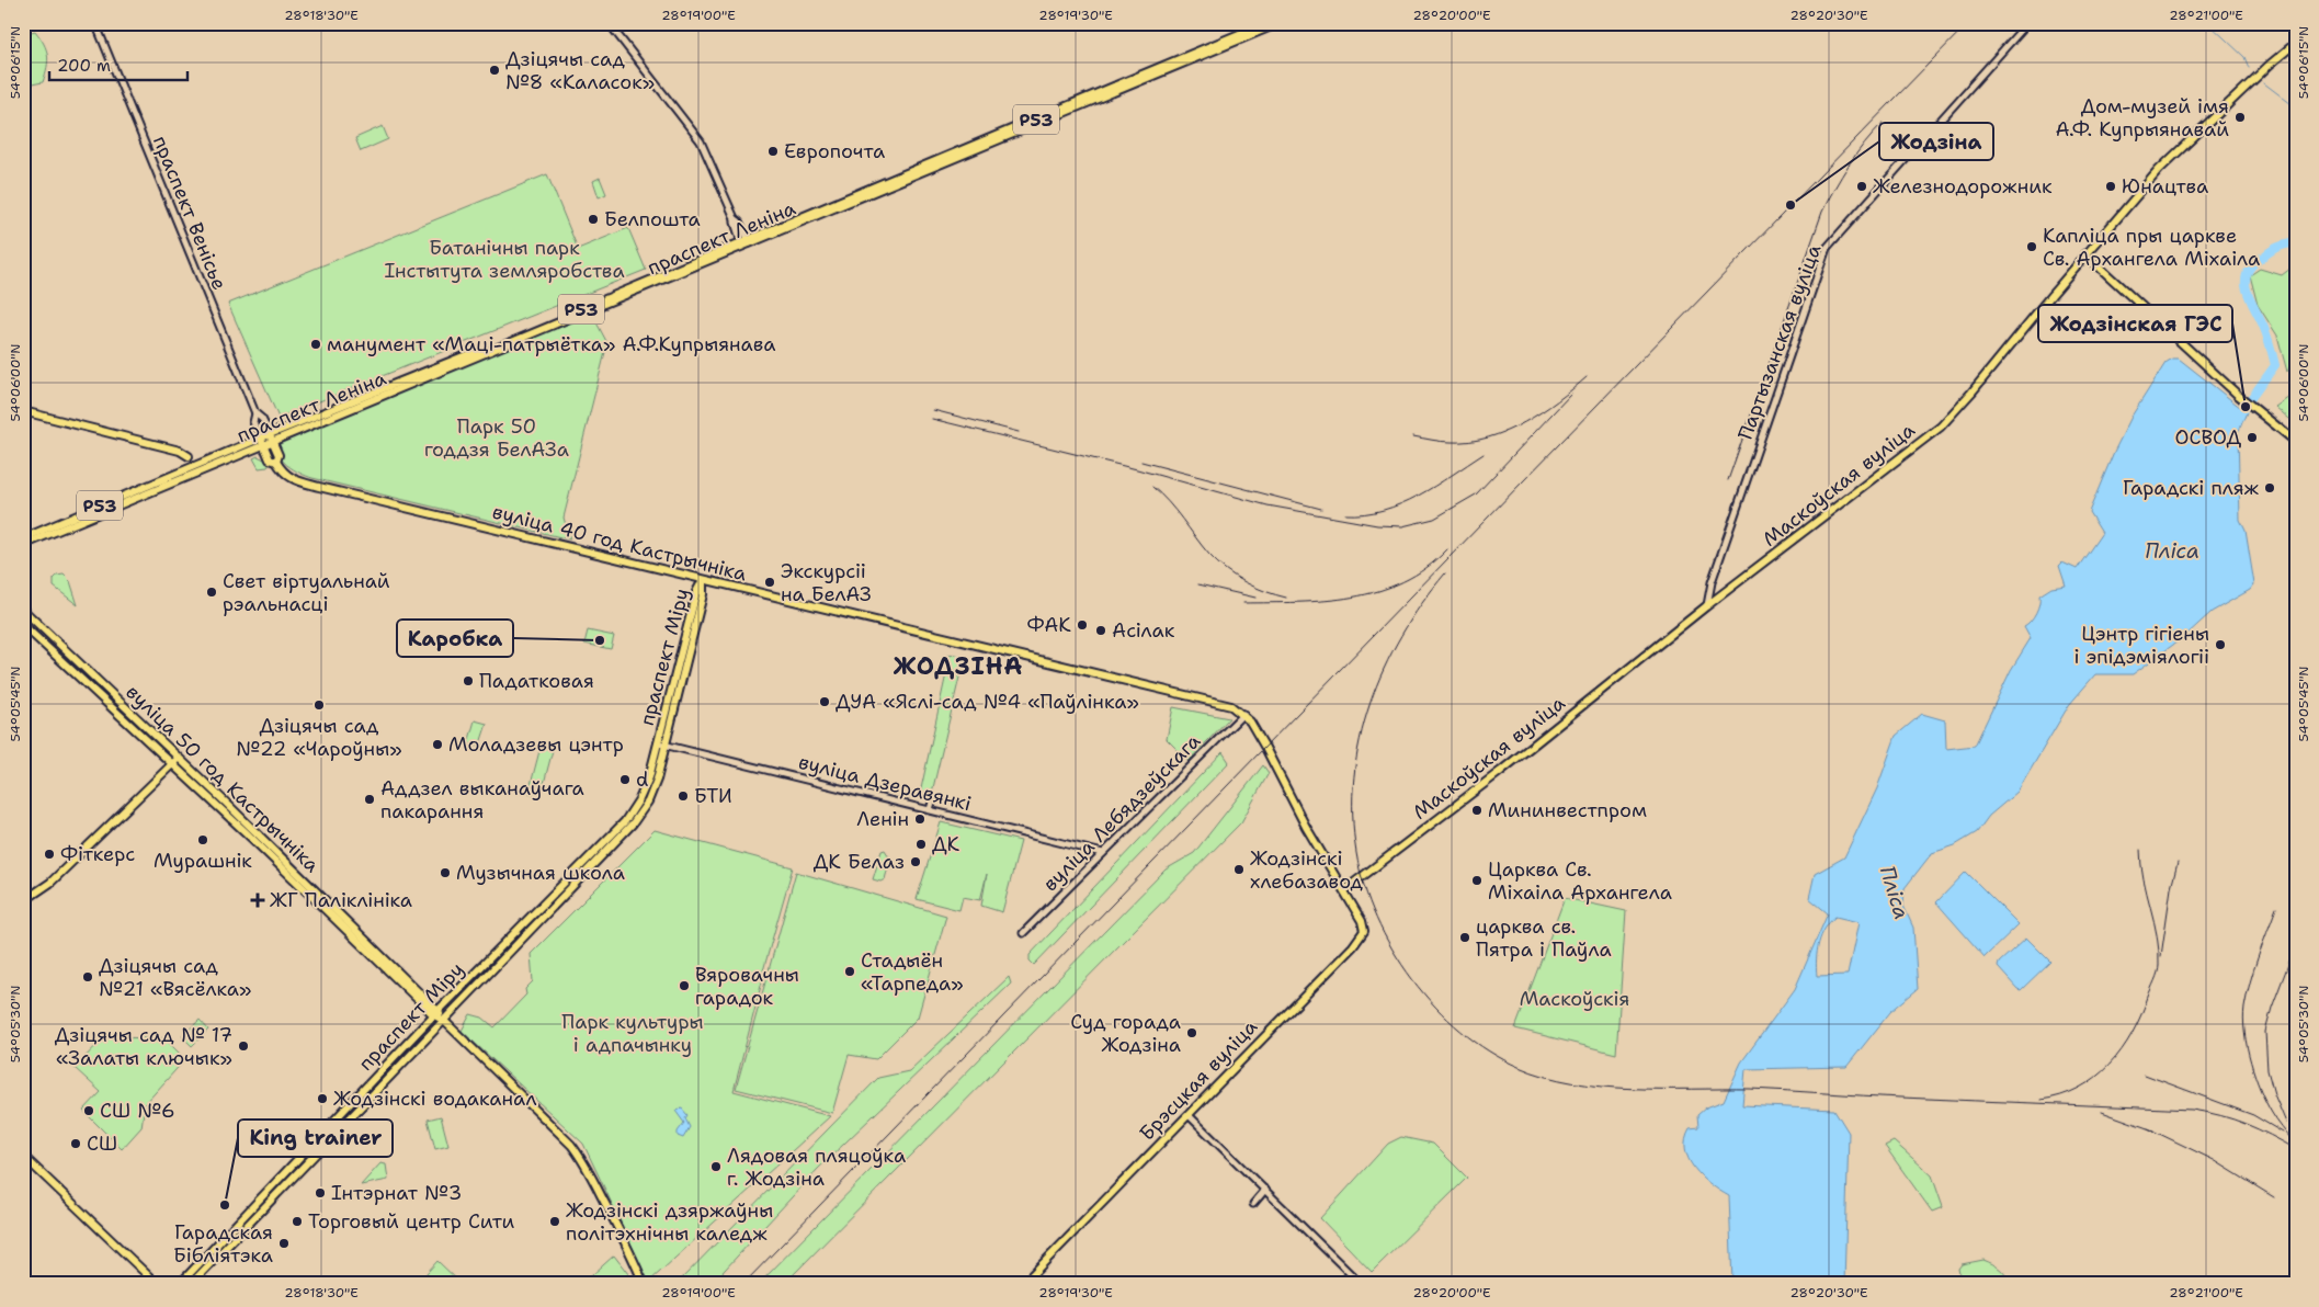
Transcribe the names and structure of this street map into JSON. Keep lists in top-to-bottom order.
{
  "streets": {
    "main road": [
      "Р53",
      "праспект Леніна",
      "Маскоўская вуліца",
      "вуліца 40 год Кастрычніка",
      "праспект Міру",
      "вуліца 50 год Кастрычніка",
      "Брэсцкая вуліца"
    ],
    "street": [
      "праспект Венісье",
      "Партызанская вуліца",
      "вуліца Дзеравянкі",
      "вуліца Лебядзеўскага"
    ]
  },
  "crossings": [
    ["праспект Венісье", "праспект Леніна"],
    ["праспект Венісье", "вуліца 40 год Кастрычніка"],
    ["праспект Леніна", "вуліца 40 год Кастрычніка"],
    ["Партызанская вуліца", "Маскоўская вуліца"],
    ["Маскоўская вуліца", "Брэсцкая вуліца"],
    ["вуліца 40 год Кастрычніка", "праспект Міру"],
    ["вуліца 40 год Кастрычніка", "вуліца Лебядзеўскага"],
    ["праспект Міру", "вуліца 50 год Кастрычніка"],
    ["праспект Міру", "вуліца Дзеравянкі"],
    ["вуліца Дзеравянкі", "вуліца Лебядзеўскага"]
  ],
  "districts": ["ЖОДЗІНА"],
  "water": ["Пліса"],
  "parks": [
    "Батанічны парк Інстытута земляробства",
    "Парк 50 годдзя БелАЗа",
    "Маскоўскія",
    "Парк культуры і адпачынку"
  ],
  "places": {
    "other": [
      "Дзіцячы сад №8 «Каласок»",
      "Дом-музей імя А.Ф. Купрыянавай",
      "Европочта",
      "Железнодорожник",
      "Юнацтва",
      "Жодзіна",
      "Белпошта",
      "Капліца пры царкве Св. Архангела Міхаіла",
      "манумент «Маці-патрыётка» А.Ф.Купрыянава",
      "Жодзінская ГЭС",
      "ОСВОД",
      "Гарадскі пляж",
      "Экскурсіі на БелАЗ",
      "Свет віртуальнай рэальнасці",
      "ФАК",
      "Асілак",
      "Каробка",
      "Цэнтр гігіены і эпідэміялогіі",
      "Падатковая",
      "ДУА «Яслі-сад №4 «Паўлінка»",
      "Дзіцячы сад №22 «Чароўны»",
      "Моладзевы цэнтр",
      "d",
      "БТИ",
      "Аддзел выканаўчага пакарання",
      "Мининвестпром",
      "Ленін",
      "Мурашнік",
      "ДК",
      "Фіткерс",
      "ДК Белаз",
      "Жодзінскі хлебазавод",
      "Музычная школа",
      "Царква Св. Міхаіла Архангела",
      "царква св. Пятра і Паўла",
      "Стадыён «Тарпеда»",
      "Дзіцячы сад №21 «Вясёлка»",
      "Вяровачны гарадок",
      "Суд горада Жодзіна",
      "Дзіцячы сад № 17 «Залаты ключык»",
      "Жодзінскі водаканал",
      "СШ №6",
      "СШ",
      "Лядовая пляцоўка г. Жодзіна",
      "Інтэрнат №3",
      "King trainer",
      "Торговый центр Сити",
      "Жодзінскі дзяржаўны політэхнічны каледж",
      "Гарадская Бібліятэка"
    ],
    "health": ["ЖГ Паліклініка"]
  },
  "scale_bar": "200 m",
  "coordinates": [
    "28°18'30\"E",
    "28°19'00\"E",
    "28°19'30\"E",
    "28°20'00\"E",
    "28°20'30\"E",
    "28°21'00\"E",
    "54°06'15\"N",
    "54°06'00\"N",
    "54°05'45\"N",
    "54°05'30\"N"
  ]
}
